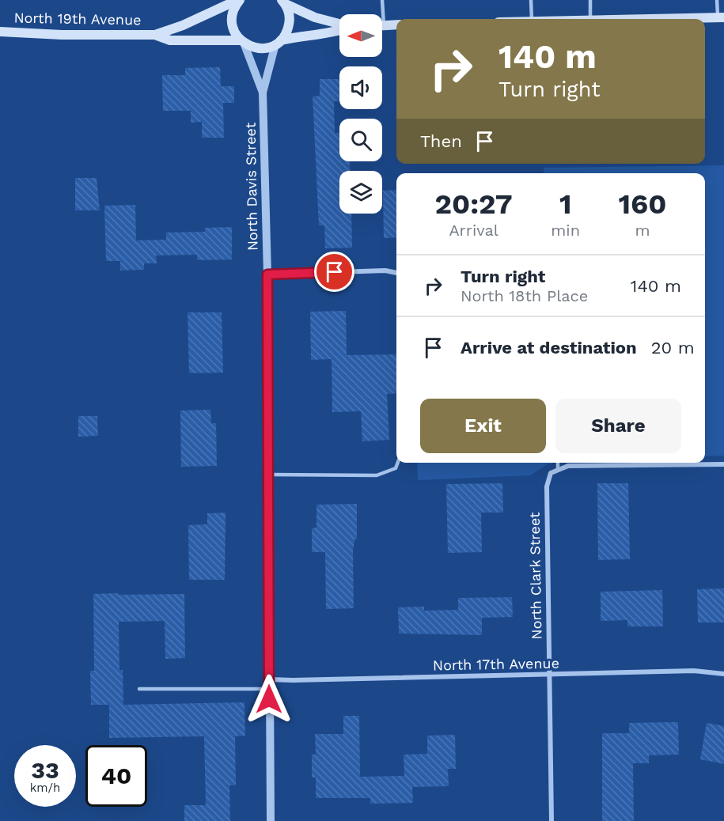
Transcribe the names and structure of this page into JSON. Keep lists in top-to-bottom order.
{
  "streets": {
    "main road": ["North 19th Avenue"],
    "street": ["North Davis Street", "North Clark Street", "North 17th Avenue"]
  },
  "crossings": [
    ["North Davis Street", "North 17th Avenue"],
    ["North Clark Street", "North 17th Avenue"]
  ],
  "north": "left",
  "page": {
    "turn": ["140 m", "Turn right"],
    "then": "Then",
    "eta": [
      "20:27",
      "Arrival",
      "1",
      "min",
      "160",
      "m"
    ],
    "list": [
      {
        "name": "Turn right",
        "note": "North 18th Place",
        "value": "140 m"
      },
      {
        "name": "Arrive at destination",
        "value": "20 m"
      }
    ],
    "buttons": ["Exit", "Share"],
    "speed": "33 km/h",
    "limit": "40"
  }
}
